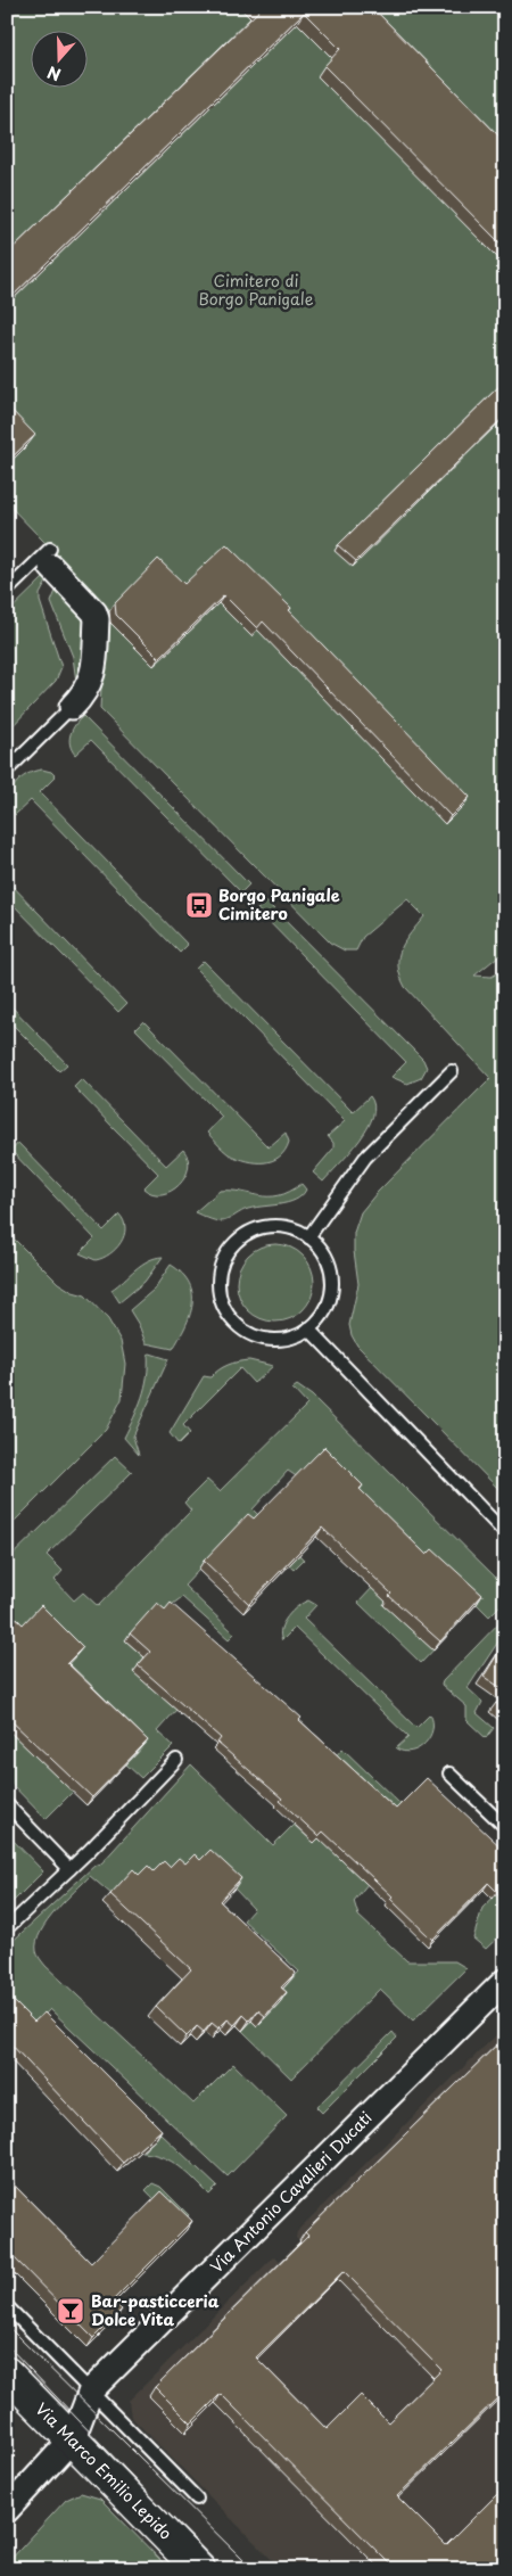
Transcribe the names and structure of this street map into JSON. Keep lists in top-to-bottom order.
{
  "streets": {
    "main road": ["Via Marco Emilio Lepido"],
    "street": ["Via Antonio Cavalieri Ducati"]
  },
  "crossings": [
    ["Via Antonio Cavalieri Ducati", "Via Marco Emilio Lepido"]
  ],
  "parks": ["Cimitero di Borgo Panigale"],
  "places": {
    "bus stop": ["Borgo Panigale Cimitero"],
    "bar": ["Bar-pasticceria Dolce Vita"]
  },
  "north": "bottom"
}
